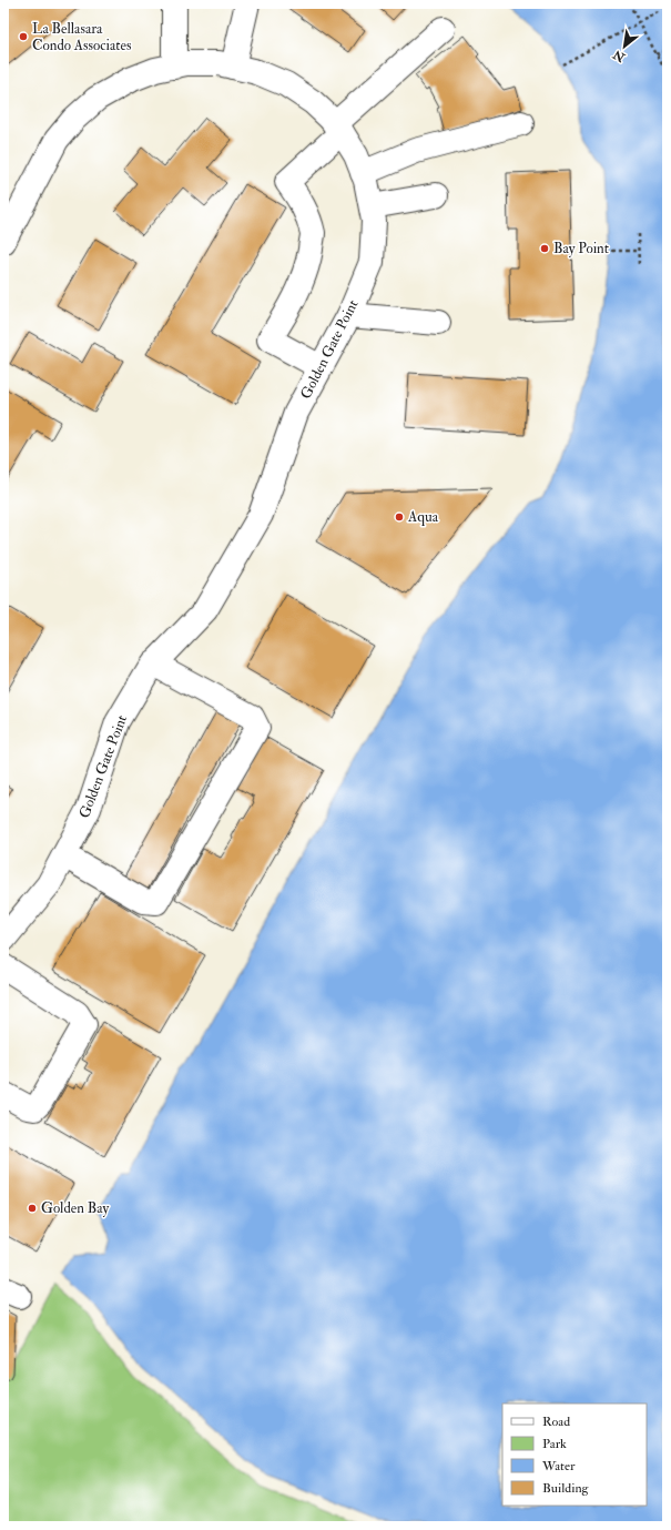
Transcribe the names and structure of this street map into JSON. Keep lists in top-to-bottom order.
{
  "streets": {
    "street": ["Golden Gate Point"]
  },
  "places": [
    "La Bellasara Condo Associates",
    "Bay Point",
    "Aqua",
    "Golden Bay"
  ],
  "legend": [
    "Road",
    "Park",
    "Water",
    "Building"
  ],
  "north": "bottom left"
}
